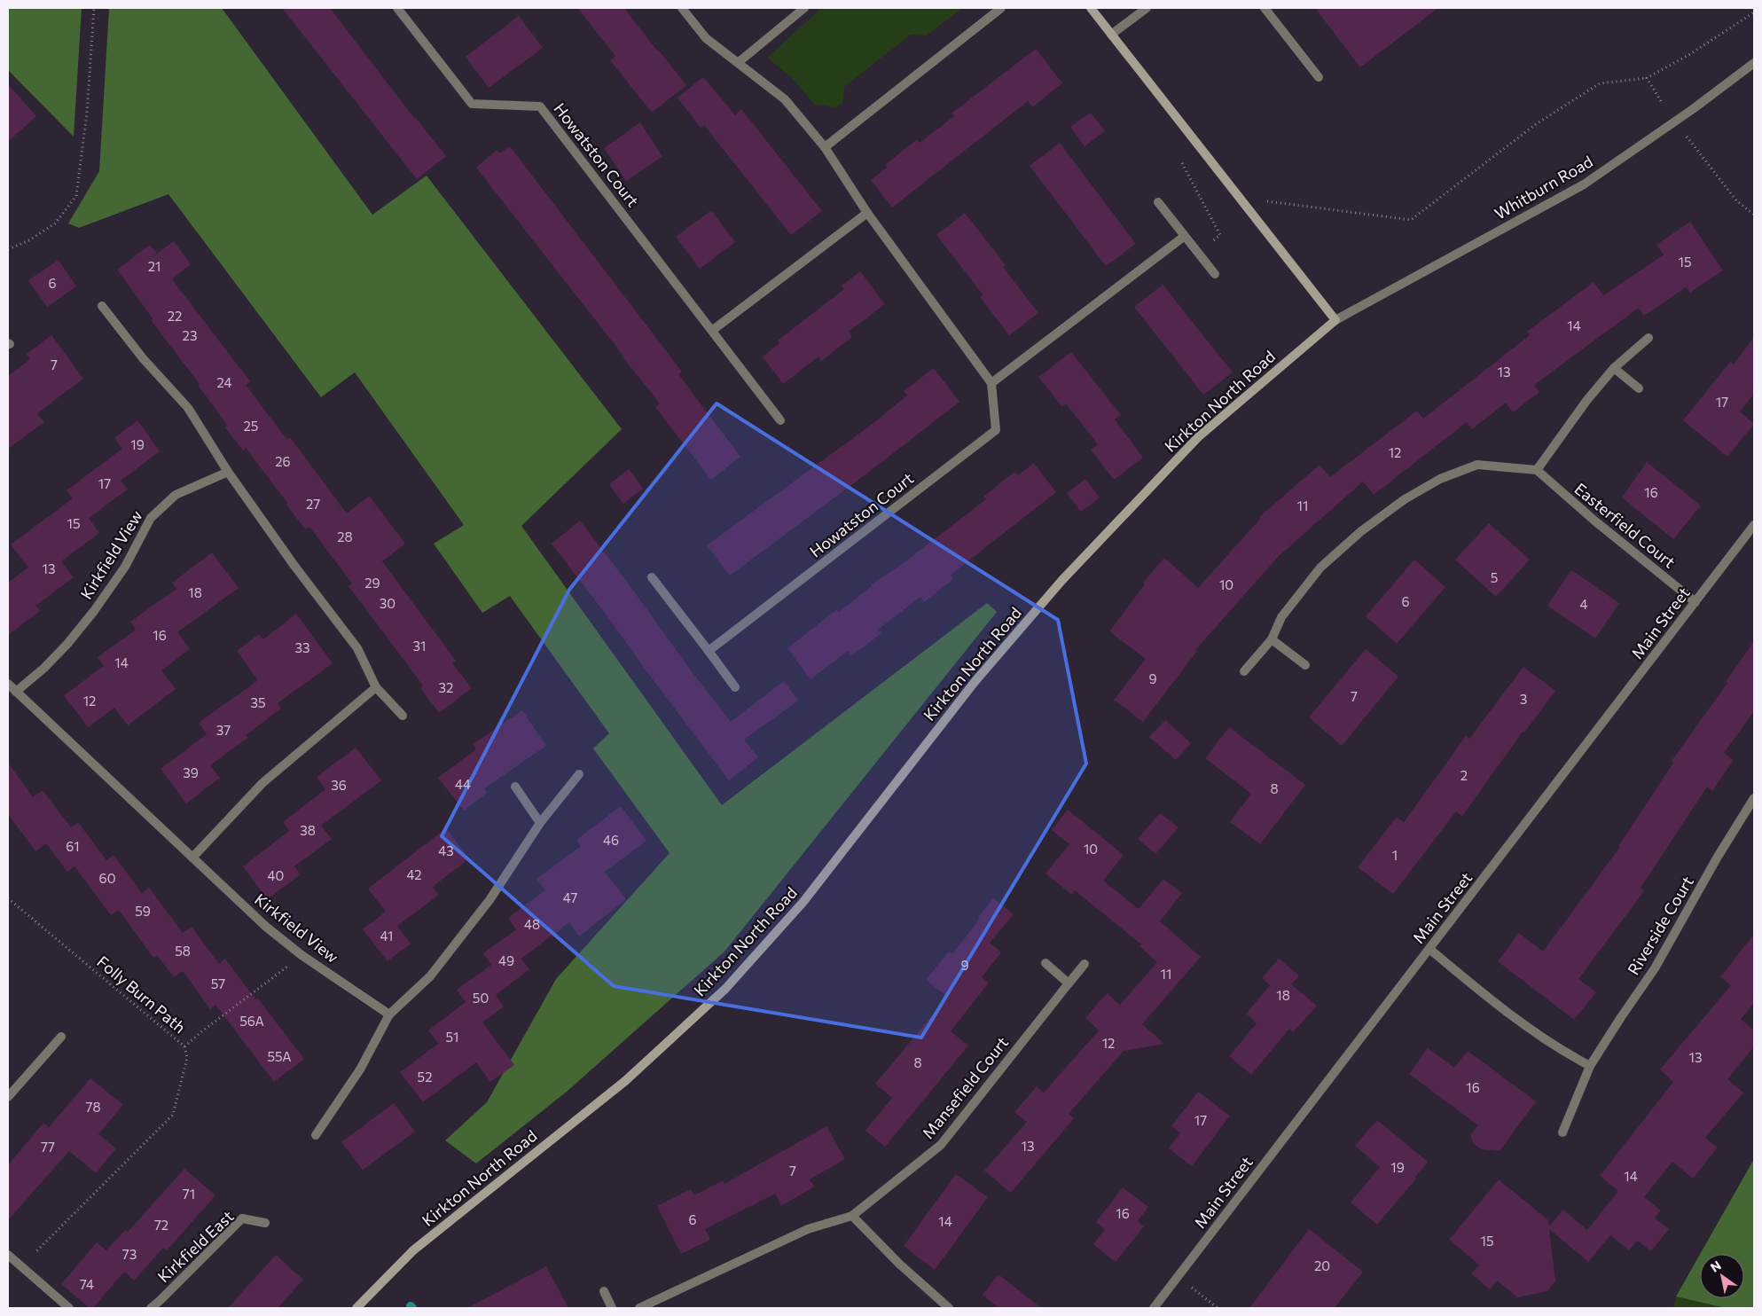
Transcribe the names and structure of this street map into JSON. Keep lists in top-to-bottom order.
{
  "streets": {
    "main road": ["Kirkton North Road"],
    "street": [
      "Howatston Court",
      "Whitburn Road",
      "Easterfield Court",
      "Kirkfield View",
      "Main Street",
      "Riverside Court",
      "Mansefield Court",
      "Kirkfield East"
    ],
    "path": ["Folly Burn Path"]
  },
  "crossings": [
    ["Whitburn Road", "Kirkton North Road"],
    ["Easterfield Court", "Main Street"]
  ],
  "house_numbers": [
    "15",
    "21",
    "6",
    "22",
    "14",
    "23",
    "7",
    "13",
    "24",
    "17",
    "25",
    "19",
    "12",
    "26",
    "17",
    "16",
    "27",
    "11",
    "15",
    "28",
    "13",
    "5",
    "29",
    "10",
    "18",
    "6",
    "30",
    "4",
    "16",
    "31",
    "33",
    "14",
    "9",
    "32",
    "7",
    "3",
    "12",
    "35",
    "37",
    "39",
    "2",
    "44",
    "36",
    "8",
    "38",
    "46",
    "61",
    "10",
    "43",
    "1",
    "42",
    "40",
    "60",
    "47",
    "59",
    "48",
    "41",
    "58",
    "49",
    "9",
    "11",
    "57",
    "18",
    "50",
    "56A",
    "51",
    "12",
    "55A",
    "13",
    "8",
    "52",
    "16",
    "78",
    "17",
    "13",
    "77",
    "19",
    "7",
    "14",
    "71",
    "16",
    "6",
    "14",
    "72",
    "15",
    "73",
    "20",
    "74"
  ],
  "north": "top left"
}
